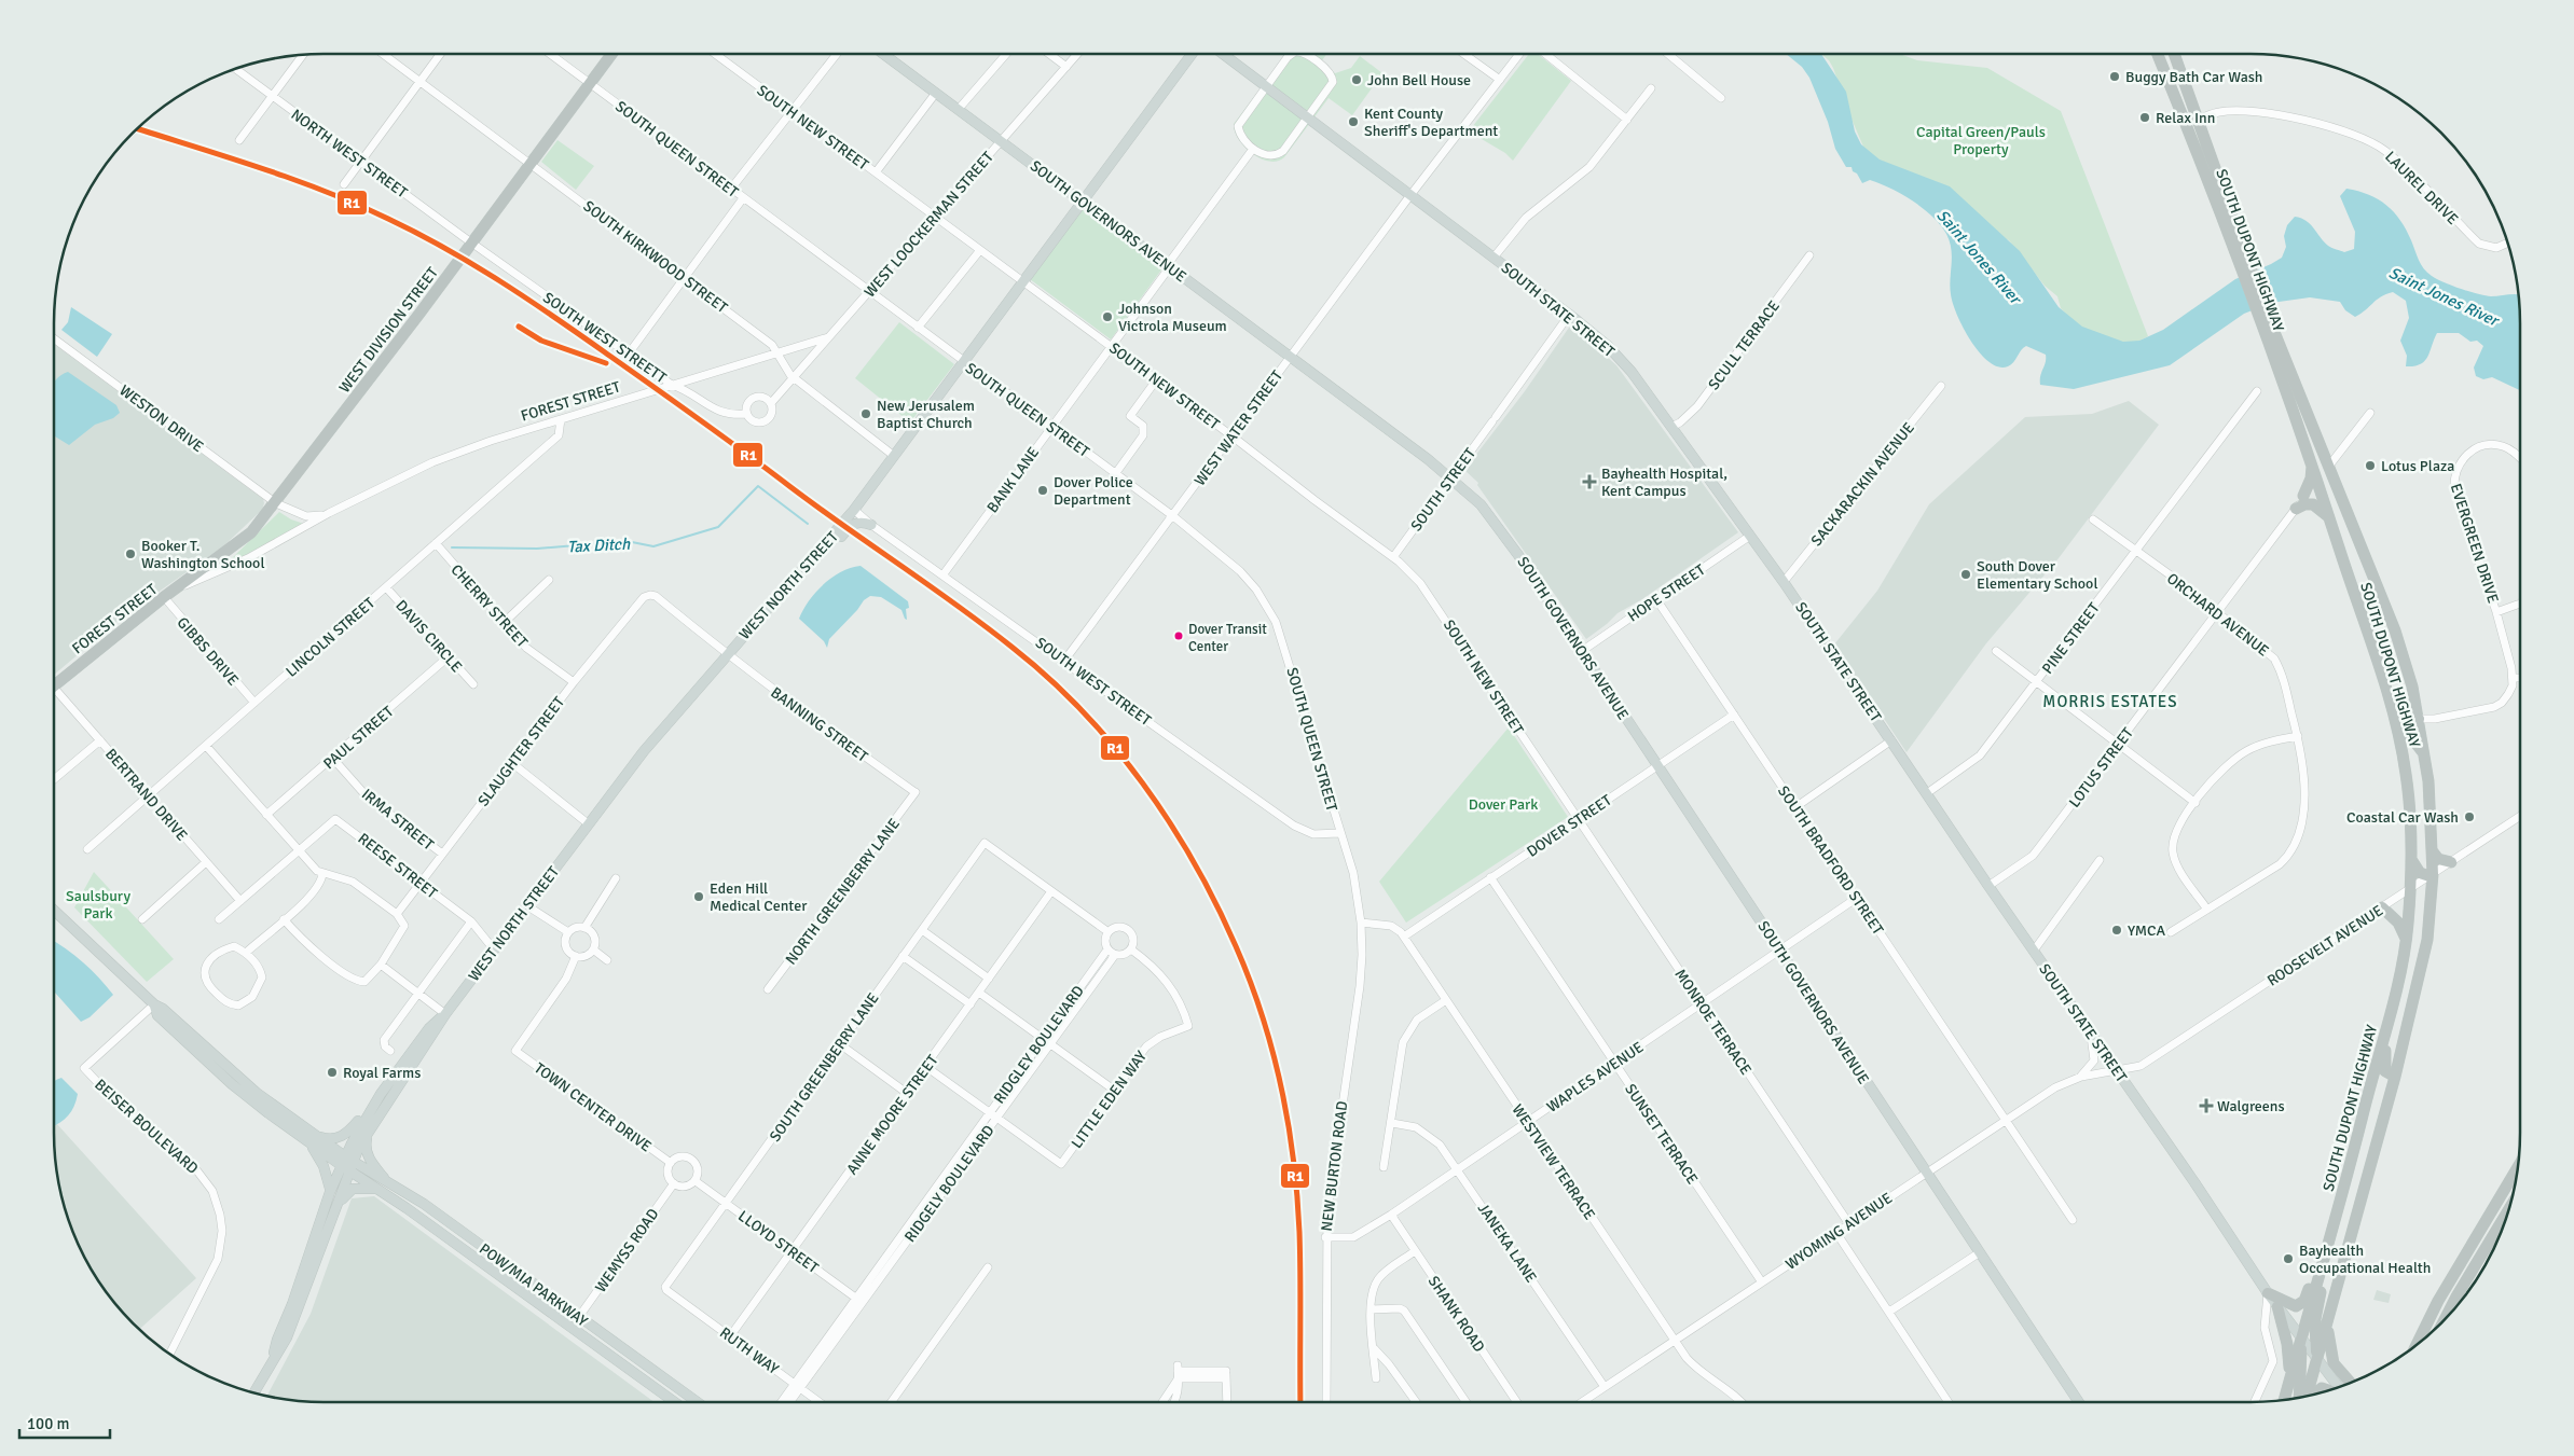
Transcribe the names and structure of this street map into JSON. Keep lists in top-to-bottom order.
{
  "streets": {
    "highway": ["SOUTH DUPONT HIGHWAY", "WEST DIVISION STREET", "FOREST STREET"],
    "main road": [
      "SOUTH GOVERNORS AVENUE",
      "SOUTH STATE STREET",
      "WEST NORTH STREET",
      "POW/MIA PARKWAY"
    ],
    "street": [
      "SOUTH NEW STREET",
      "SOUTH QUEEN STREET",
      "NORTH WEST STREET",
      "LAUREL DRIVE",
      "WEST LOOCKERMAN STREET",
      "SOUTH KIRKWOOD STREET",
      "SOUTH WEST STREETT",
      "SCULL TERRACE",
      "WESTON DRIVE",
      "WEST WATER STREET",
      "BANK LANE",
      "SACKARACKIN AVENUE",
      "SOUTH STREET",
      "EVERGREEN DRIVE",
      "HOPE STREET",
      "CHERRY STREET",
      "ORCHARD AVENUE",
      "DAVIS CIRCLE",
      "LINCOLN STREET",
      "PINE STREET",
      "GIBBS DRIVE",
      "SOUTH WEST STREET",
      "BANNING STREET",
      "PAUL STREET",
      "SLAUGHTER STREET",
      "LOTUS STREET",
      "BERTRAND DRIVE",
      "IRMA STREET",
      "DOVER STREET",
      "SOUTH BRADFORD STREET",
      "REESE STREET",
      "NORTH GREENBERRY LANE",
      "ROOSEVELT AVENUE",
      "MONROE TERRACE",
      "RIDGLEY BOULEVARD",
      "SOUTH GREENBERRY LANE",
      "WAPLES AVENUE",
      "LITTLE EDEN WAY",
      "TOWN CENTER DRIVE",
      "ANNE MOORE STREET",
      "BEISER BOULEVARD",
      "SUNSET TERRACE",
      "WESTVIEW TERRACE",
      "NEW BURTON ROAD",
      "RIDGELY BOULEVARD",
      "WYOMING AVENUE",
      "LLOYD STREET",
      "JANEKA LANE",
      "WEMYSS ROAD",
      "SHANK ROAD",
      "RUTH WAY"
    ]
  },
  "crossings": [
    ["SOUTH NEW STREET", "WEST LOOCKERMAN STREET"],
    ["SOUTH NEW STREET", "WEST WATER STREET"],
    ["SOUTH NEW STREET", "BANK LANE"],
    ["SOUTH NEW STREET", "SOUTH STREET"],
    ["SOUTH NEW STREET", "WEST NORTH STREET"],
    ["SOUTH NEW STREET", "DOVER STREET"],
    ["SOUTH NEW STREET", "MONROE TERRACE"],
    ["SOUTH QUEEN STREET", "WEST LOOCKERMAN STREET"],
    ["SOUTH QUEEN STREET", "WEST DIVISION STREET"],
    ["SOUTH QUEEN STREET", "WEST WATER STREET"],
    ["SOUTH QUEEN STREET", "BANK LANE"],
    ["SOUTH QUEEN STREET", "WEST NORTH STREET"],
    ["SOUTH QUEEN STREET", "SOUTH WEST STREET"],
    ["SOUTH QUEEN STREET", "WESTVIEW TERRACE"],
    ["SOUTH QUEEN STREET", "NEW BURTON ROAD"],
    ["NORTH WEST STREET", "WEST DIVISION STREET"],
    ["NORTH WEST STREET", "SOUTH WEST STREETT"],
    ["LAUREL DRIVE", "SOUTH DUPONT HIGHWAY"],
    ["SOUTH GOVERNORS AVENUE", "WEST LOOCKERMAN STREET"],
    ["SOUTH GOVERNORS AVENUE", "WEST WATER STREET"],
    ["SOUTH GOVERNORS AVENUE", "BANK LANE"],
    ["SOUTH GOVERNORS AVENUE", "SOUTH STREET"],
    ["SOUTH GOVERNORS AVENUE", "WEST NORTH STREET"],
    ["SOUTH GOVERNORS AVENUE", "HOPE STREET"],
    ["SOUTH GOVERNORS AVENUE", "DOVER STREET"],
    ["SOUTH GOVERNORS AVENUE", "WAPLES AVENUE"],
    ["SOUTH GOVERNORS AVENUE", "WYOMING AVENUE"],
    ["WEST LOOCKERMAN STREET", "SOUTH KIRKWOOD STREET"],
    ["WEST LOOCKERMAN STREET", "SOUTH WEST STREETT"],
    ["WEST LOOCKERMAN STREET", "FOREST STREET"],
    ["SOUTH DUPONT HIGHWAY", "SOUTH STATE STREET"],
    ["SOUTH DUPONT HIGHWAY", "LOTUS STREET"],
    ["SOUTH DUPONT HIGHWAY", "ROOSEVELT AVENUE"],
    ["SOUTH KIRKWOOD STREET", "WEST DIVISION STREET"],
    ["SOUTH KIRKWOOD STREET", "FOREST STREET"],
    ["SOUTH KIRKWOOD STREET", "WEST NORTH STREET"],
    ["SOUTH STATE STREET", "SCULL TERRACE"],
    ["SOUTH STATE STREET", "WEST WATER STREET"],
    ["SOUTH STATE STREET", "SACKARACKIN AVENUE"],
    ["SOUTH STATE STREET", "SOUTH STREET"],
    ["SOUTH STATE STREET", "HOPE STREET"],
    ["SOUTH STATE STREET", "PINE STREET"],
    ["SOUTH STATE STREET", "LOTUS STREET"],
    ["SOUTH STATE STREET", "ROOSEVELT AVENUE"],
    ["SOUTH STATE STREET", "WYOMING AVENUE"],
    ["WEST DIVISION STREET", "SOUTH WEST STREETT"],
    ["WEST DIVISION STREET", "FOREST STREET"],
    ["WEST DIVISION STREET", "WESTON DRIVE"],
    ["SOUTH WEST STREETT", "FOREST STREET"],
    ["FOREST STREET", "WESTON DRIVE"],
    ["FOREST STREET", "LINCOLN STREET"],
    ["FOREST STREET", "GIBBS DRIVE"],
    ["WEST WATER STREET", "SOUTH WEST STREET"],
    ["BANK LANE", "SOUTH WEST STREET"],
    ["WEST NORTH STREET", "SOUTH WEST STREET"],
    ["WEST NORTH STREET", "BANNING STREET"],
    ["WEST NORTH STREET", "REESE STREET"],
    ["WEST NORTH STREET", "POW/MIA PARKWAY"],
    ["HOPE STREET", "SOUTH BRADFORD STREET"],
    ["CHERRY STREET", "LINCOLN STREET"],
    ["CHERRY STREET", "SLAUGHTER STREET"],
    ["ORCHARD AVENUE", "PINE STREET"],
    ["ORCHARD AVENUE", "LOTUS STREET"],
    ["DAVIS CIRCLE", "LINCOLN STREET"],
    ["DAVIS CIRCLE", "PAUL STREET"],
    ["LINCOLN STREET", "GIBBS DRIVE"],
    ["LINCOLN STREET", "BERTRAND DRIVE"],
    ["BANNING STREET", "SLAUGHTER STREET"],
    ["BANNING STREET", "NORTH GREENBERRY LANE"],
    ["PAUL STREET", "IRMA STREET"],
    ["SLAUGHTER STREET", "IRMA STREET"],
    ["SLAUGHTER STREET", "REESE STREET"],
    ["BERTRAND DRIVE", "REESE STREET"],
    ["DOVER STREET", "SOUTH BRADFORD STREET"],
    ["DOVER STREET", "MONROE TERRACE"],
    ["DOVER STREET", "SUNSET TERRACE"],
    ["DOVER STREET", "WESTVIEW TERRACE"],
    ["SOUTH BRADFORD STREET", "WAPLES AVENUE"],
    ["SOUTH BRADFORD STREET", "WYOMING AVENUE"],
    ["ROOSEVELT AVENUE", "WYOMING AVENUE"],
    ["MONROE TERRACE", "WAPLES AVENUE"],
    ["MONROE TERRACE", "WYOMING AVENUE"],
    ["RIDGLEY BOULEVARD", "LITTLE EDEN WAY"],
    ["RIDGLEY BOULEVARD", "RIDGELY BOULEVARD"],
    ["SOUTH GREENBERRY LANE", "ANNE MOORE STREET"],
    ["SOUTH GREENBERRY LANE", "LLOYD STREET"],
    ["SOUTH GREENBERRY LANE", "RUTH WAY"],
    ["WAPLES AVENUE", "SUNSET TERRACE"],
    ["WAPLES AVENUE", "WESTVIEW TERRACE"],
    ["WAPLES AVENUE", "NEW BURTON ROAD"],
    ["WAPLES AVENUE", "JANEKA LANE"],
    ["WAPLES AVENUE", "SHANK ROAD"],
    ["LITTLE EDEN WAY", "RIDGELY BOULEVARD"],
    ["TOWN CENTER DRIVE", "LLOYD STREET"],
    ["TOWN CENTER DRIVE", "WEMYSS ROAD"],
    ["ANNE MOORE STREET", "LLOYD STREET"],
    ["ANNE MOORE STREET", "RUTH WAY"],
    ["SUNSET TERRACE", "WYOMING AVENUE"],
    ["WESTVIEW TERRACE", "NEW BURTON ROAD"],
    ["WESTVIEW TERRACE", "WYOMING AVENUE"],
    ["RIDGELY BOULEVARD", "LLOYD STREET"],
    ["RIDGELY BOULEVARD", "RUTH WAY"],
    ["WYOMING AVENUE", "JANEKA LANE"],
    ["LLOYD STREET", "WEMYSS ROAD"],
    ["WEMYSS ROAD", "POW/MIA PARKWAY"]
  ],
  "districts": ["MORRIS ESTATES"],
  "water": ["Saint Jones River", "Tax Ditch"],
  "parks": ["Capital Green/Pauls Property", "Dover Park", "Saulsbury Park"],
  "places": {
    "other": [
      "Buggy Bath Car Wash",
      "John Bell House",
      "Relax Inn",
      "Kent County Sheriff's Department",
      "Johnson Victrola Museum",
      "New Jerusalem Baptist Church",
      "Lotus Plaza",
      "Dover Police Department",
      "Booker T. Washington School",
      "South Dover Elementary School",
      "Dover Transit Center",
      "Coastal Car Wash",
      "Eden Hill Medical Center",
      "YMCA",
      "Royal Farms",
      "Bayhealth Occupational Health"
    ],
    "health": ["Bayhealth Hospital, Kent Campus", "Walgreens"]
  },
  "lines": ["transit line R1"],
  "scale_bar": "100 m"
}
